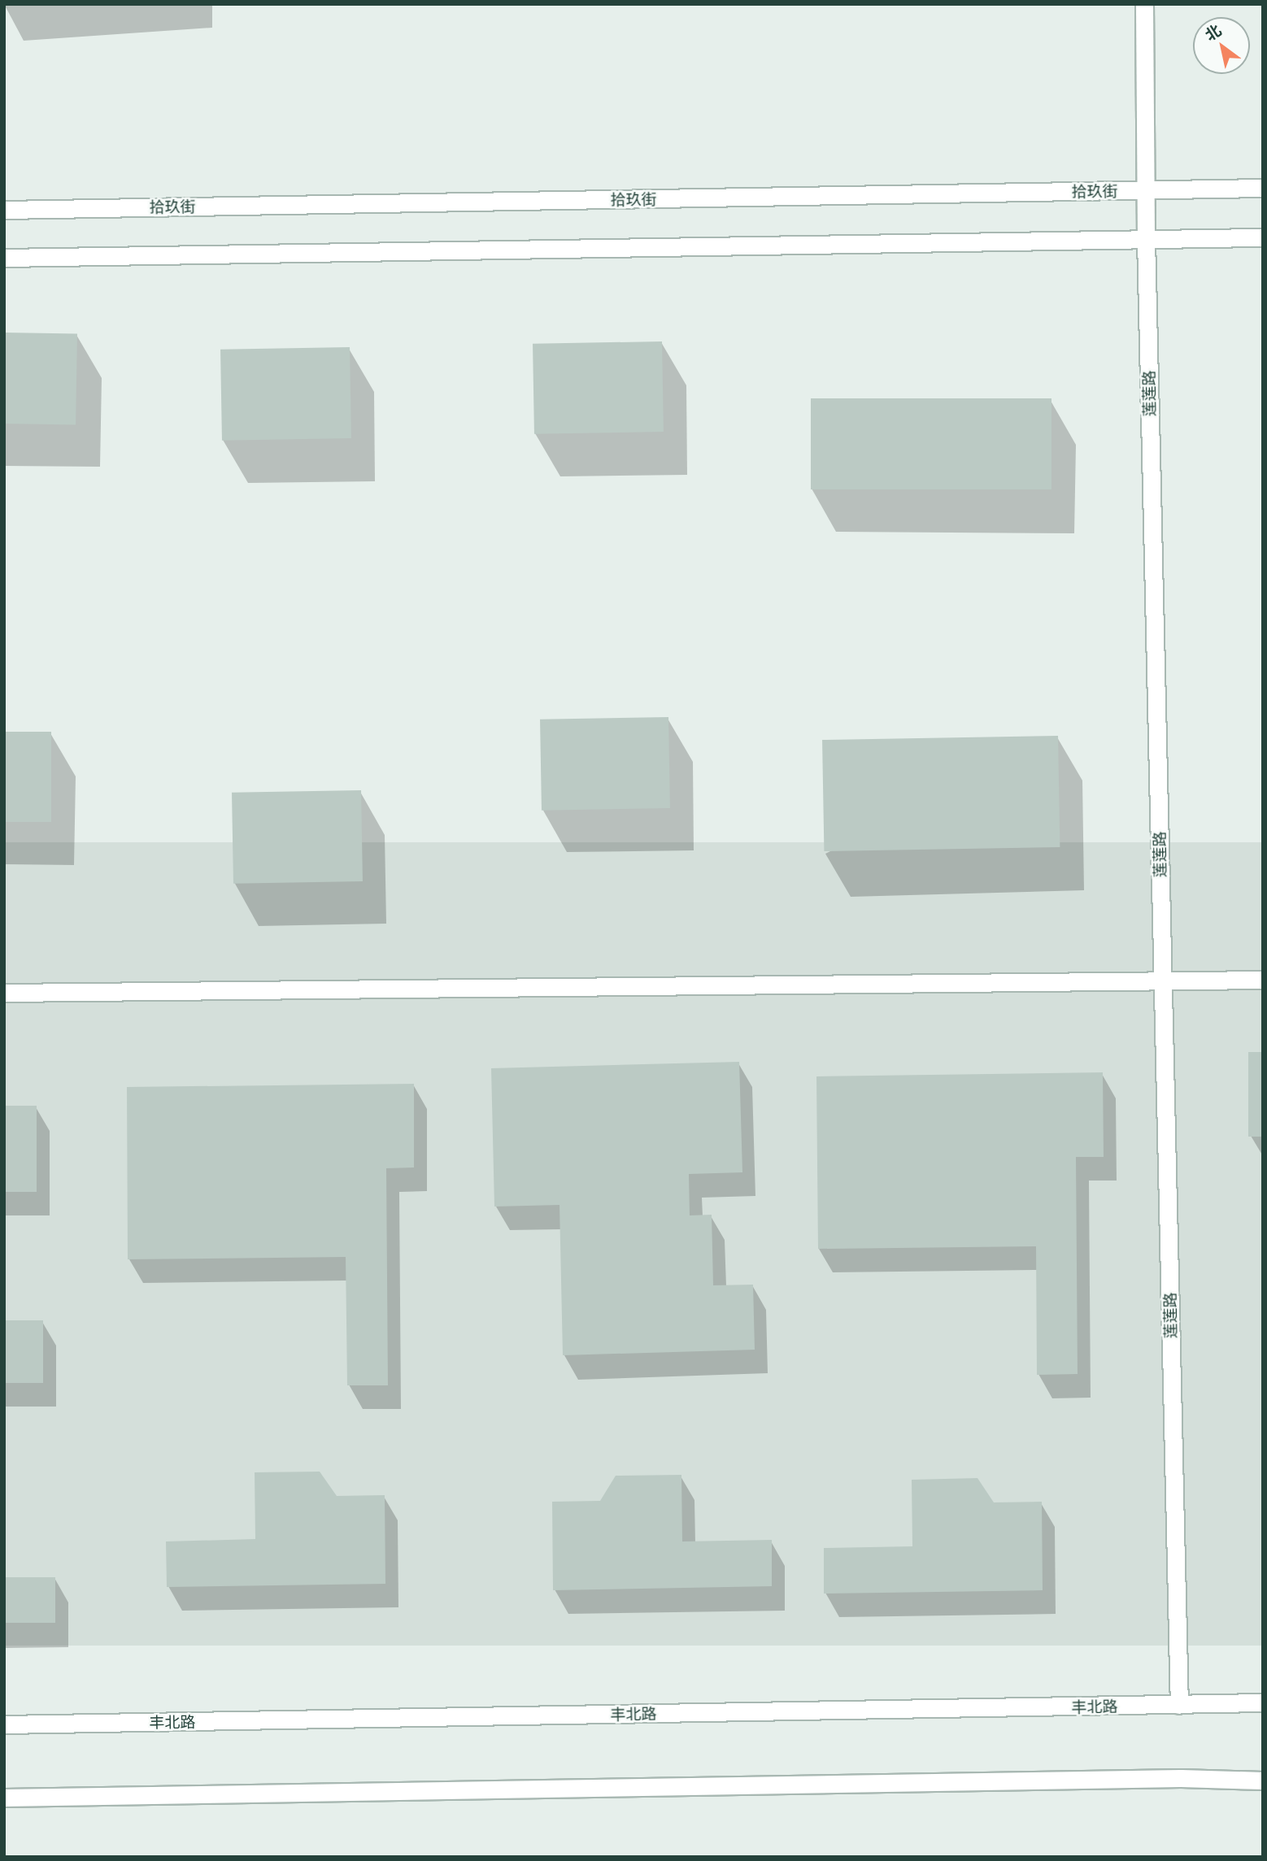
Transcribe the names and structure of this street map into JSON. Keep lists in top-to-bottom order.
{
  "streets": {
    "main road": ["拾玖街", "莲莲路", "丰北路"]
  },
  "crossings": [
    ["拾玖街", "莲莲路"],
    ["莲莲路", "丰北路"]
  ],
  "north": "top left"
}
